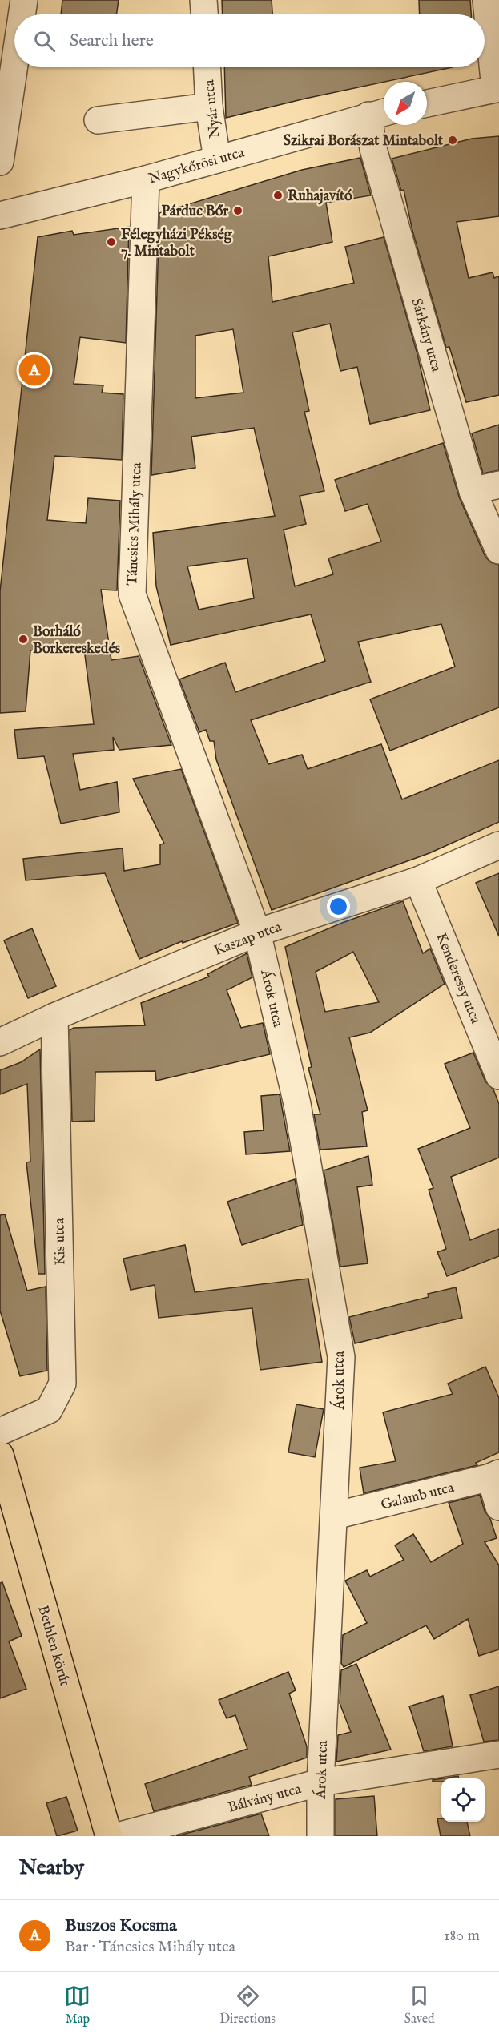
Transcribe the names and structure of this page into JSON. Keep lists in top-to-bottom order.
{
  "streets": {
    "main road": ["Bethlen körút"],
    "street": [
      "Nyár utca",
      "Nagykőrösi utca",
      "Sárkány utca",
      "Táncsics Mihály utca",
      "Kaszap utca",
      "Kenderessy utca",
      "Árok utca",
      "Kis utca",
      "Galamb utca",
      "Bálvány utca"
    ]
  },
  "crossings": [
    ["Nyár utca", "Nagykőrösi utca"],
    ["Nagykőrösi utca", "Sárkány utca"],
    ["Nagykőrösi utca", "Táncsics Mihály utca"],
    ["Táncsics Mihály utca", "Kaszap utca"],
    ["Táncsics Mihály utca", "Árok utca"],
    ["Kaszap utca", "Kenderessy utca"],
    ["Kaszap utca", "Árok utca"],
    ["Kaszap utca", "Kis utca"],
    ["Árok utca", "Galamb utca"],
    ["Árok utca", "Bálvány utca"]
  ],
  "places": [
    "Szikrai Borászat Mintabolt",
    "Ruhajavító",
    "Párduc Bőr",
    "Félegyházi Pékség 7. Mintabolt",
    "Borháló Borkereskedés"
  ],
  "north": "bottom left",
  "page": {
    "search": "Search here",
    "pins": "A",
    "heading": "Nearby",
    "list": [
      {
        "mark": "A",
        "name": "Buszos Kocsma",
        "note": "Bar · Táncsics Mihály utca",
        "value": "180 m"
      }
    ],
    "nav": ["Map", "Directions", "Saved"]
  }
}
